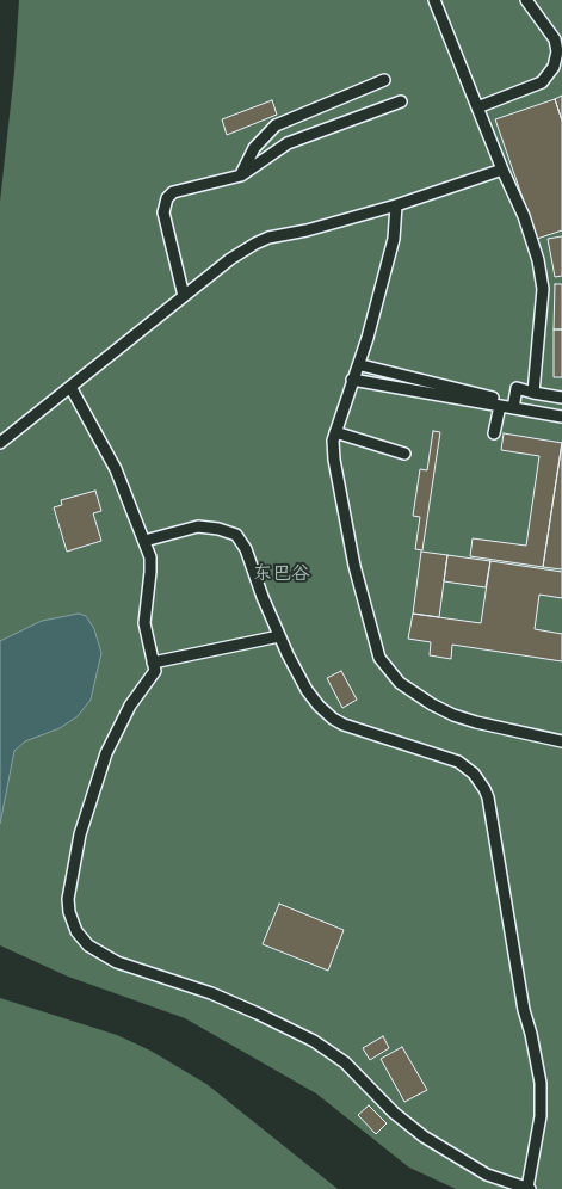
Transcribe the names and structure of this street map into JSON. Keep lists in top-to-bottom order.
{
  "parks": ["东巴谷"]
}
